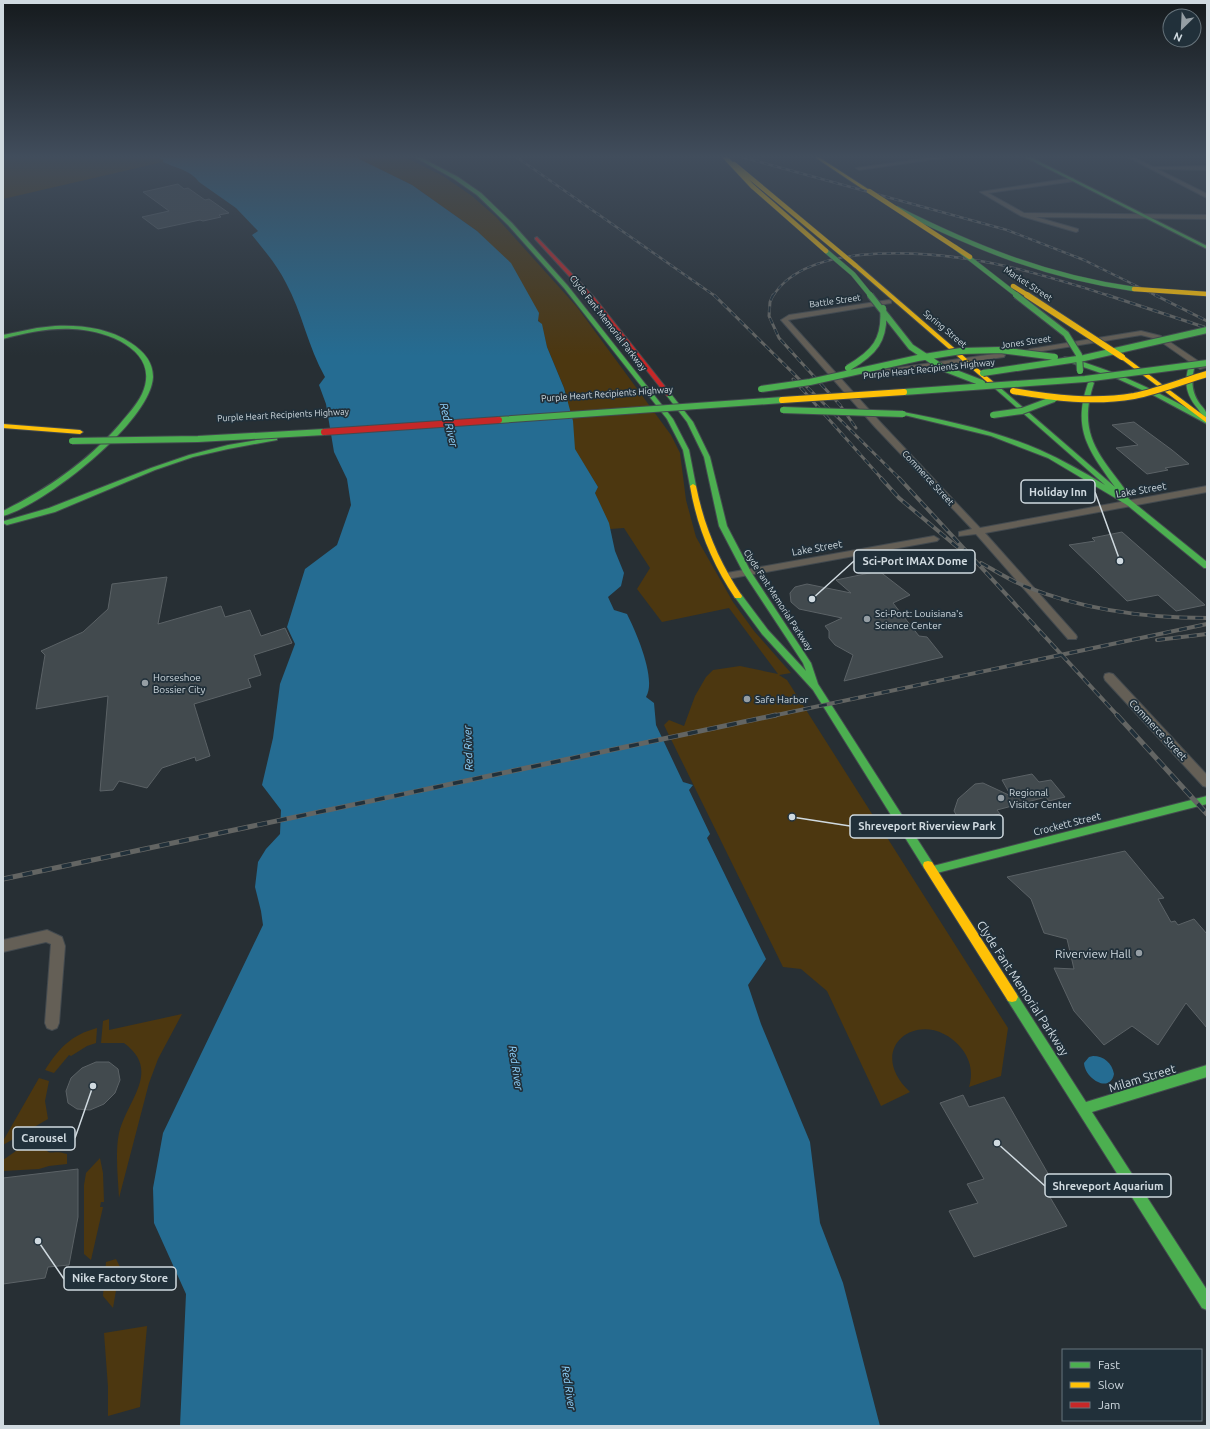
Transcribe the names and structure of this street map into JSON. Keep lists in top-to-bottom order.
{
  "streets": {
    "main road": [
      "Market Street",
      "Clyde Fant Memorial Parkway",
      "Spring Street",
      "Purple Heart Recipients Highway",
      "Crockett Street",
      "Milam Street"
    ],
    "street": [
      "Battle Street",
      "Jones Street",
      "Commerce Street",
      "Lake Street"
    ]
  },
  "crossings": [
    ["Battle Street", "Commerce Street"],
    ["Clyde Fant Memorial Parkway", "Lake Street"],
    ["Clyde Fant Memorial Parkway", "Crockett Street"],
    ["Clyde Fant Memorial Parkway", "Milam Street"],
    ["Spring Street", "Jones Street"],
    ["Spring Street", "Lake Street"],
    ["Jones Street", "Commerce Street"],
    ["Commerce Street", "Lake Street"]
  ],
  "water": ["Red River"],
  "places": [
    "Holiday Inn",
    "Sci-Port IMAX Dome",
    "Sci-Port: Louisiana's Science Center",
    "Horseshoe Bossier City",
    "Safe Harbor",
    "Regional Visitor Center",
    "Shreveport Riverview Park",
    "Riverview Hall",
    "Carousel",
    "Shreveport Aquarium",
    "Nike Factory Store"
  ],
  "legend": ["Fast", "Slow", "Jam"],
  "north": "bottom left"
}
